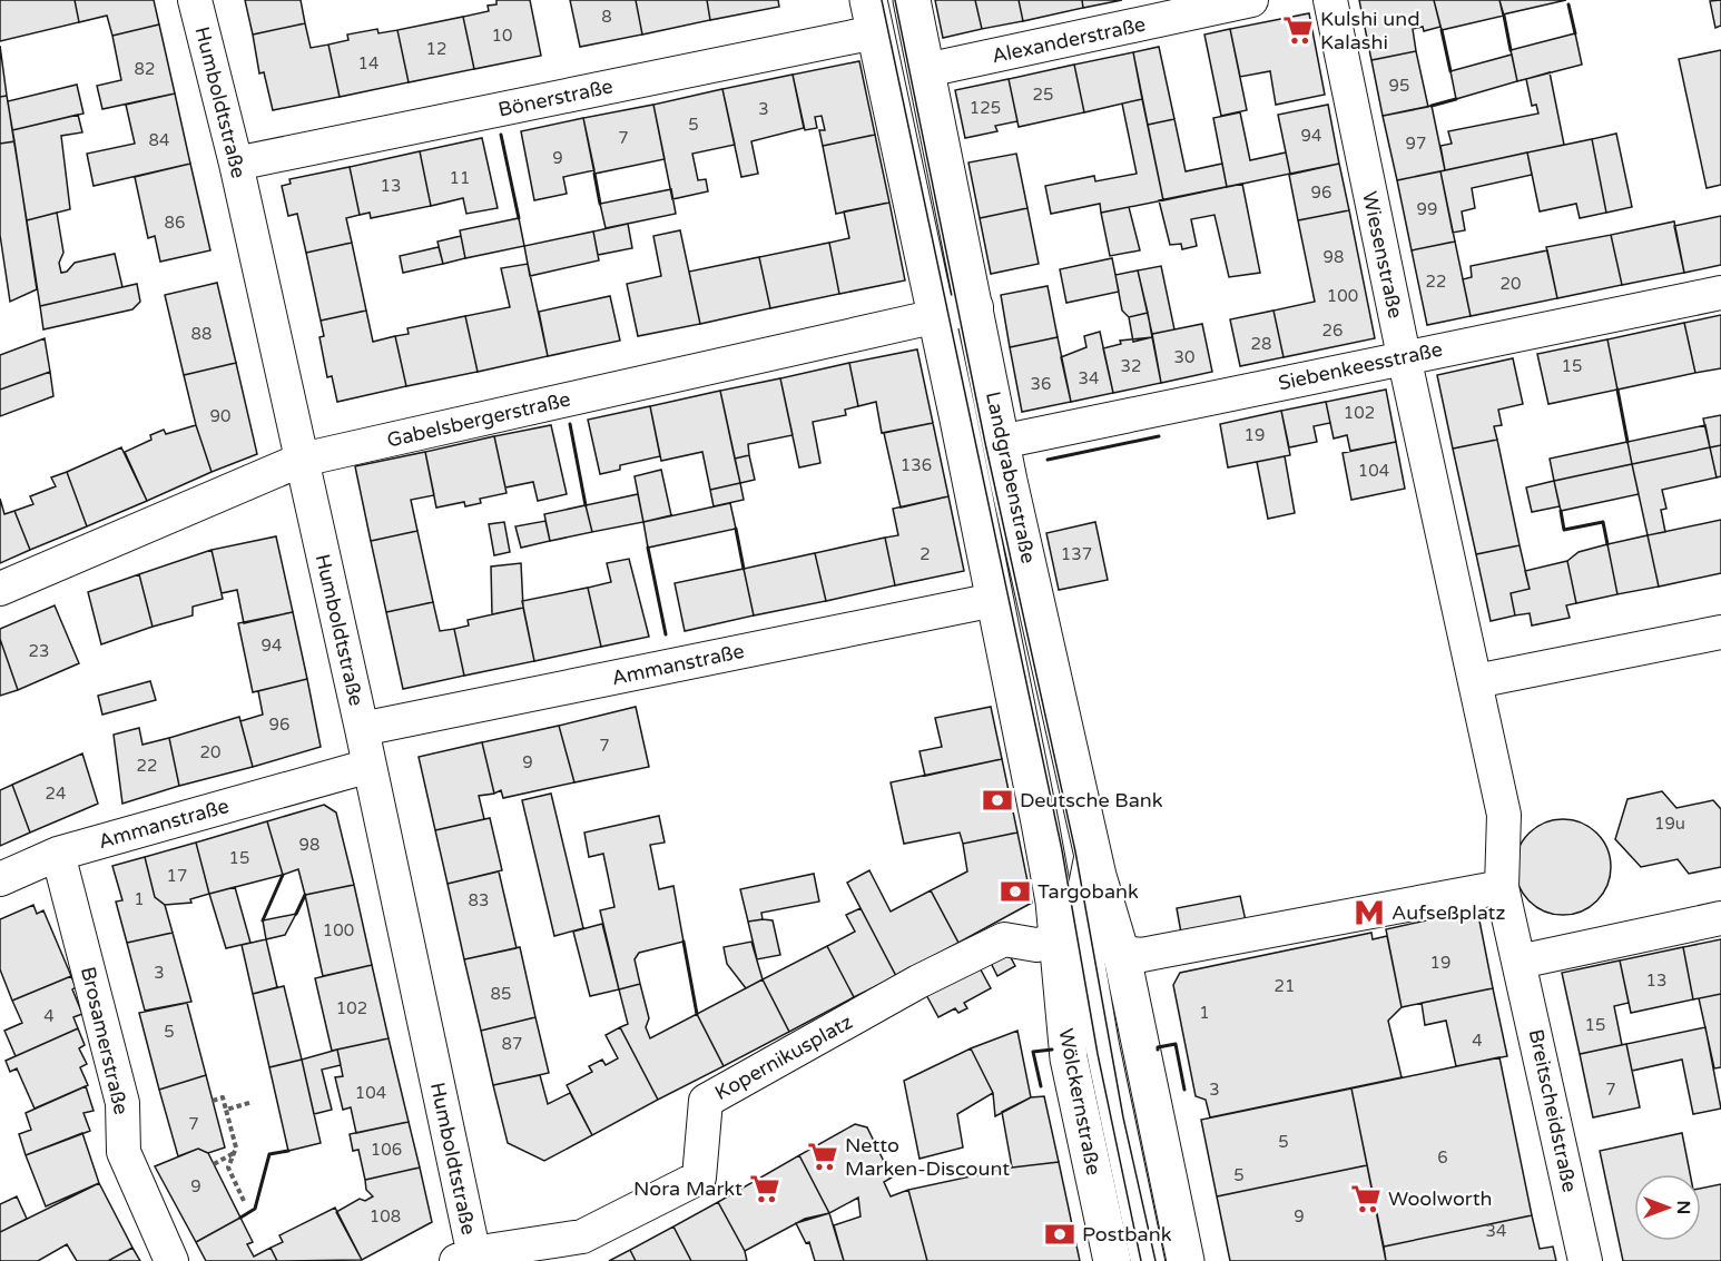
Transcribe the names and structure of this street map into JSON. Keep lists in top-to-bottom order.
{
  "streets": {
    "main road": ["Landgrabenstraße", "Wölckernstraße"],
    "street": [
      "Alexanderstraße",
      "Bönerstraße",
      "Humboldtstraße",
      "Wiesenstraße",
      "Siebenkeesstraße",
      "Gabelsbergerstraße",
      "Ammanstraße",
      "Brosamerstraße",
      "Kopernikusplatz",
      "Breitscheidstraße"
    ]
  },
  "crossings": [
    ["Alexanderstraße", "Landgrabenstraße"],
    ["Bönerstraße", "Humboldtstraße"],
    ["Bönerstraße", "Landgrabenstraße"],
    ["Humboldtstraße", "Gabelsbergerstraße"],
    ["Humboldtstraße", "Ammanstraße"],
    ["Humboldtstraße", "Kopernikusplatz"],
    ["Wiesenstraße", "Siebenkeesstraße"],
    ["Siebenkeesstraße", "Landgrabenstraße"],
    ["Gabelsbergerstraße", "Landgrabenstraße"],
    ["Landgrabenstraße", "Ammanstraße"],
    ["Landgrabenstraße", "Kopernikusplatz"],
    ["Landgrabenstraße", "Wölckernstraße"],
    ["Ammanstraße", "Brosamerstraße"],
    ["Kopernikusplatz", "Wölckernstraße"]
  ],
  "places": {
    "supermarket": [
      "Kulshi und Kalashi",
      "Netto Marken-Discount",
      "Nora Markt",
      "Woolworth"
    ],
    "bank": ["Deutsche Bank", "Targobank", "Postbank"],
    "metro station": ["Aufseßplatz"]
  },
  "house_numbers": [
    "8",
    "10",
    "12",
    "14",
    "82",
    "95",
    "25",
    "125",
    "3",
    "5",
    "94",
    "7",
    "84",
    "97",
    "9",
    "11",
    "13",
    "96",
    "99",
    "86",
    "98",
    "22",
    "20",
    "100",
    "26",
    "88",
    "28",
    "30",
    "32",
    "15",
    "34",
    "36",
    "102",
    "90",
    "19",
    "136",
    "104",
    "2",
    "137",
    "94",
    "23",
    "96",
    "7",
    "20",
    "9",
    "22",
    "24",
    "19u",
    "98",
    "15",
    "17",
    "1",
    "83",
    "100",
    "19",
    "3",
    "13",
    "21",
    "85",
    "102",
    "1",
    "4",
    "15",
    "5",
    "4",
    "87",
    "3",
    "7",
    "104",
    "7",
    "5",
    "106",
    "6",
    "5",
    "9",
    "108",
    "9",
    "34"
  ],
  "north": "right"
}
